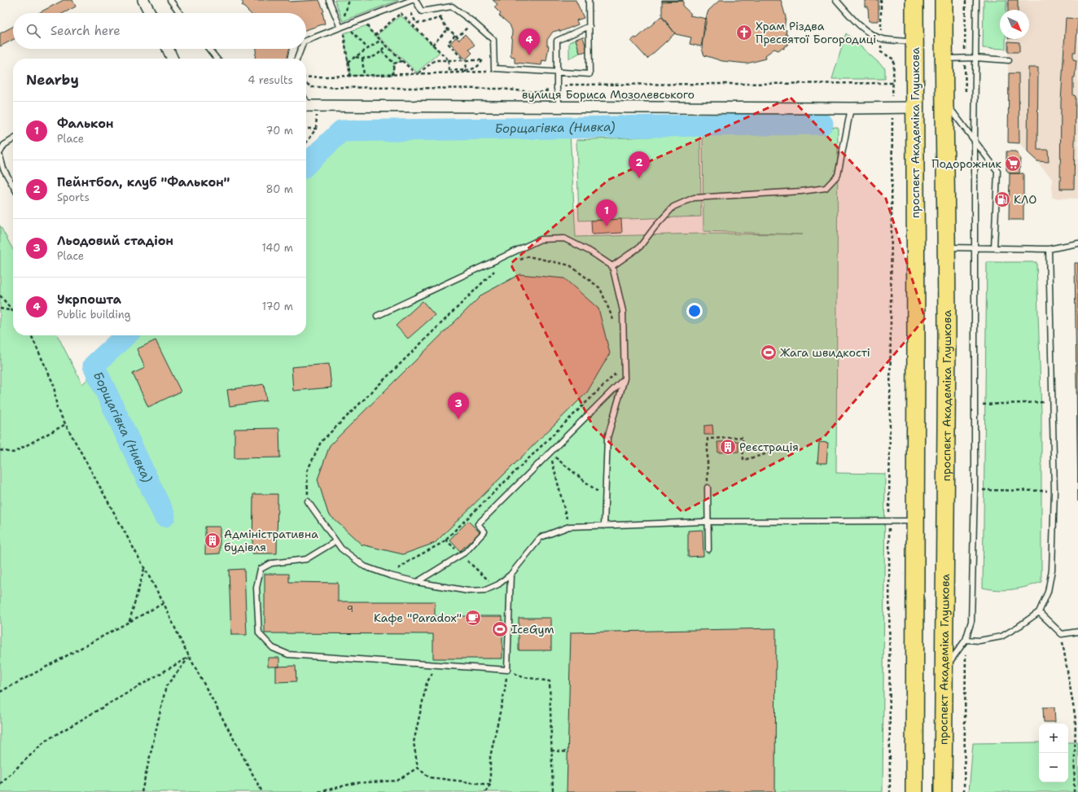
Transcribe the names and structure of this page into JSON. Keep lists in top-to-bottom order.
{
  "streets": {
    "highway": ["проспект Академіка Глушкова"],
    "street": ["вулиця Бориса Мозолевського"]
  },
  "crossings": [
    ["вулиця Бориса Мозолевського", "проспект Академіка Глушкова"]
  ],
  "water": ["Борщагівка (Нивка)"],
  "places": {
    "church": ["Храм Різдва Пресвятої Богородиці"],
    "supermarket": ["Подорожник"],
    "fuel station": ["КЛО"],
    "sports": ["Жага швидкості", "IceGym"],
    "building": ["Реєстрація", "Адміністративна будівля"],
    "cafe": ["Кафе \"Paradox\""]
  },
  "house_numbers": ["9"],
  "north": "bottom right",
  "page": {
    "search": "Search here",
    "pins": [
      "4",
      "2",
      "1",
      "3"
    ],
    "heading": ["Nearby", "4 results"],
    "list": [
      {
        "mark": "1",
        "name": "Фалькон",
        "note": "Place",
        "value": "70 m"
      },
      {
        "mark": "2",
        "name": "Пейнтбол, клуб \"Фалькон\"",
        "note": "Sports",
        "value": "80 m"
      },
      {
        "mark": "3",
        "name": "Льодовий стадіон",
        "note": "Place",
        "value": "140 m"
      },
      {
        "mark": "4",
        "name": "Укрпошта",
        "note": "Public building",
        "value": "170 m"
      }
    ],
    "map_buttons": ["+", "−"]
  }
}
